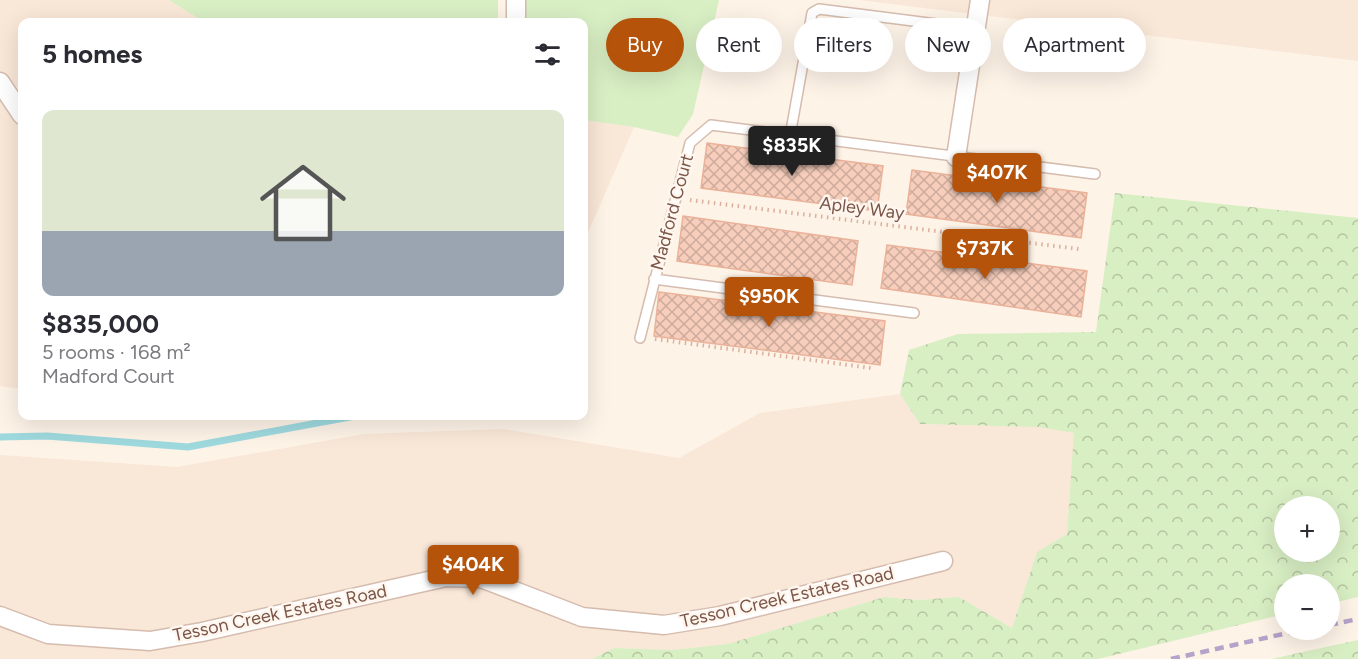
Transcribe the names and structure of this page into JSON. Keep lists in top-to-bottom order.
{
  "streets": {
    "street": ["Tesson Creek Estates Road"],
    "lane": ["Madford Court"],
    "path": ["Apley Way"]
  },
  "crossings": [
    ["Apley Way", "Madford Court"]
  ],
  "page": {
    "chip": [
      "Buy",
      "Rent",
      "Filters",
      "New",
      "Apartment"
    ],
    "heading": "5 homes",
    "list": [
      {
        "name": "$835,000",
        "note": "5 rooms · 168 m² · Madford Court"
      }
    ],
    "price": [
      "$835K",
      "$407K",
      "$737K",
      "$950K",
      "$404K"
    ],
    "map_buttons": ["+", "−"]
  }
}
